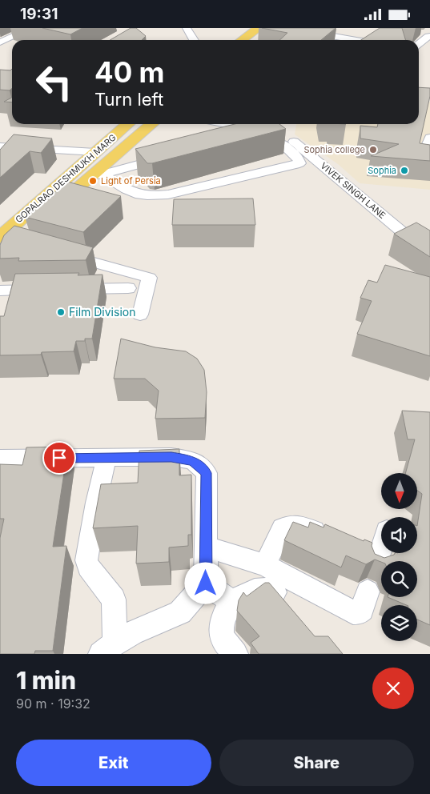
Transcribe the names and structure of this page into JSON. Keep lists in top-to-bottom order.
{
  "streets": {
    "main road": ["GOPALRAO DESHMUKH MARG"],
    "street": ["VIVEK SINGH LANE"]
  },
  "places": [
    "Sophia college",
    "Sophia",
    "Light of Persia",
    "Film Division"
  ],
  "north": "bottom",
  "page": {
    "status": "19:31",
    "turn": ["40 m", "Turn left"],
    "heading": ["1 min", "90 m · 19:32"],
    "buttons": ["Exit", "Share"]
  }
}
